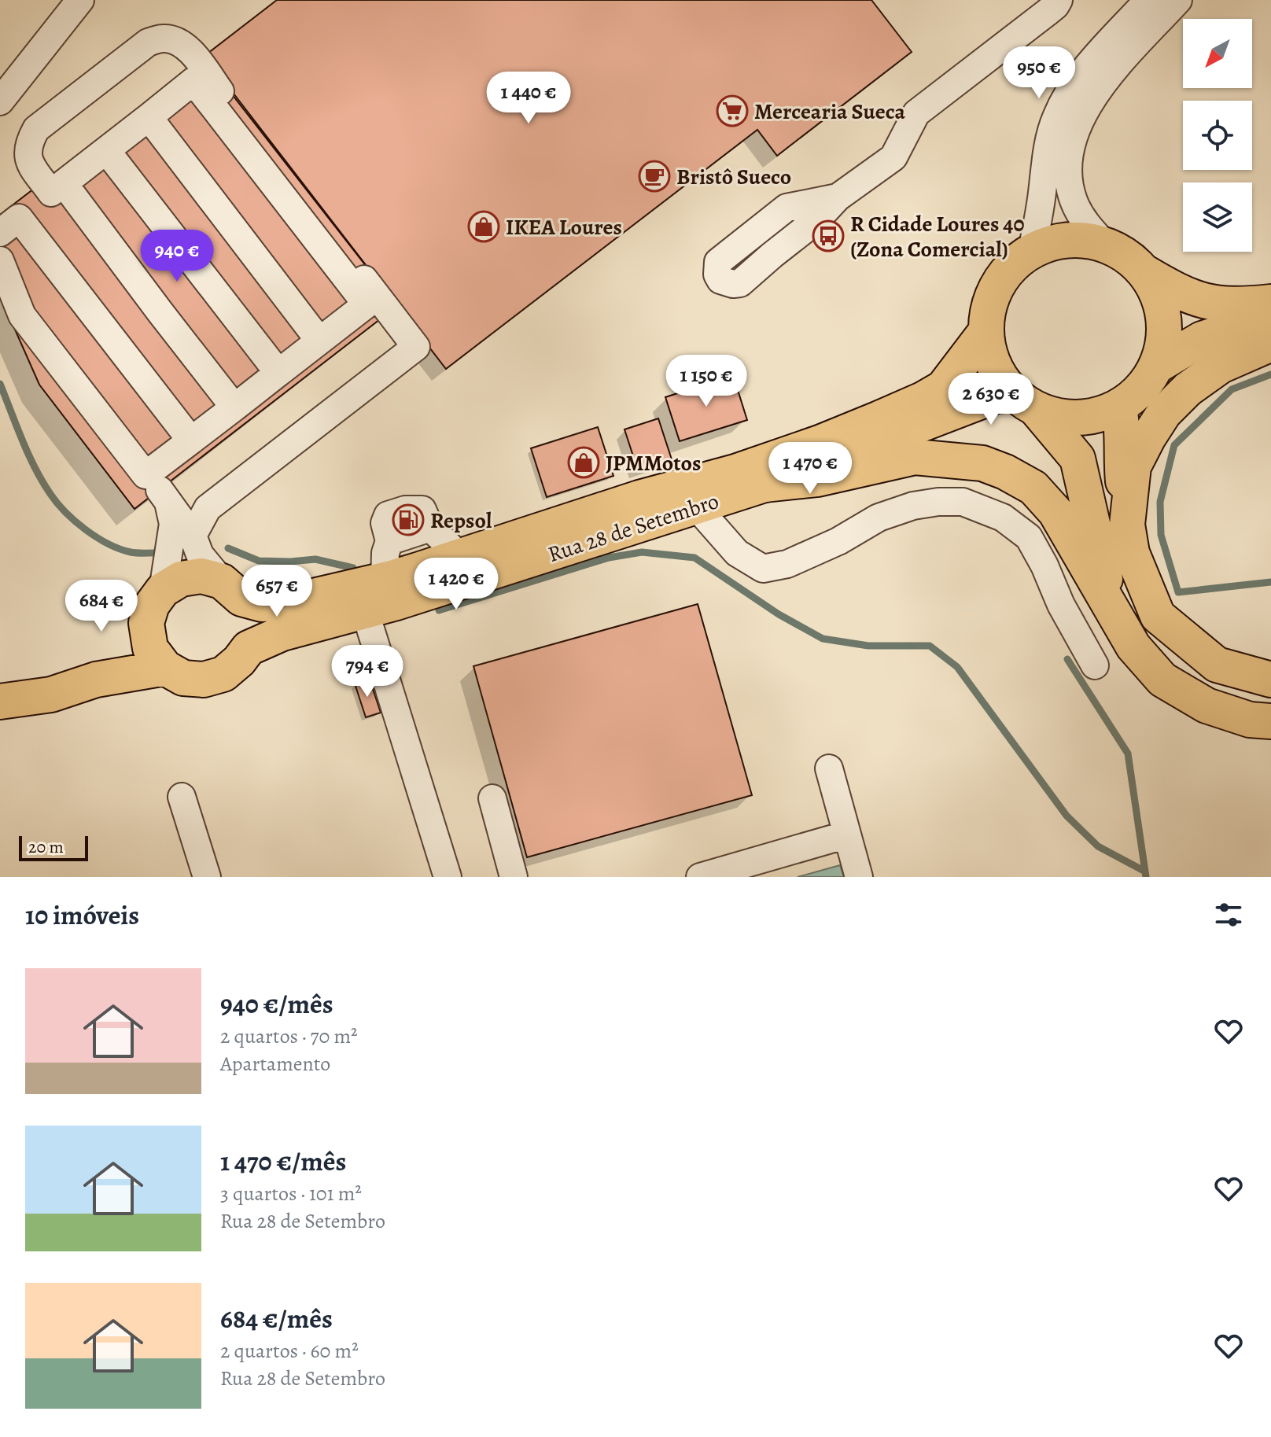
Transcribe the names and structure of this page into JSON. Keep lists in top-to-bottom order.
{
  "streets": {
    "main road": ["Rua 28 de Setembro"]
  },
  "places": {
    "supermarket": ["Mercearia Sueca"],
    "cafe": ["Bristô Sueco"],
    "shop": ["IKEA Loures", "JPMMotos"],
    "bus stop": ["R Cidade Loures 40 (Zona Comercial)"],
    "fuel station": ["Repsol"]
  },
  "scale_bar": "20 m",
  "north": "bottom left",
  "page": {
    "price": [
      "950 €",
      "1 440 €",
      "940 €",
      "1 150 €",
      "2 630 €",
      "1 470 €",
      "1 420 €",
      "657 €",
      "684 €",
      "794 €"
    ],
    "scale": "20 m",
    "heading": "10 imóveis",
    "list": [
      {
        "name": "940 €/mês",
        "note": "2 quartos · 70 m² · Apartamento"
      },
      {
        "name": "1 470 €/mês",
        "note": "3 quartos · 101 m² · Rua 28 de Setembro"
      },
      {
        "name": "684 €/mês",
        "note": "2 quartos · 60 m² · Rua 28 de Setembro"
      }
    ]
  }
}
